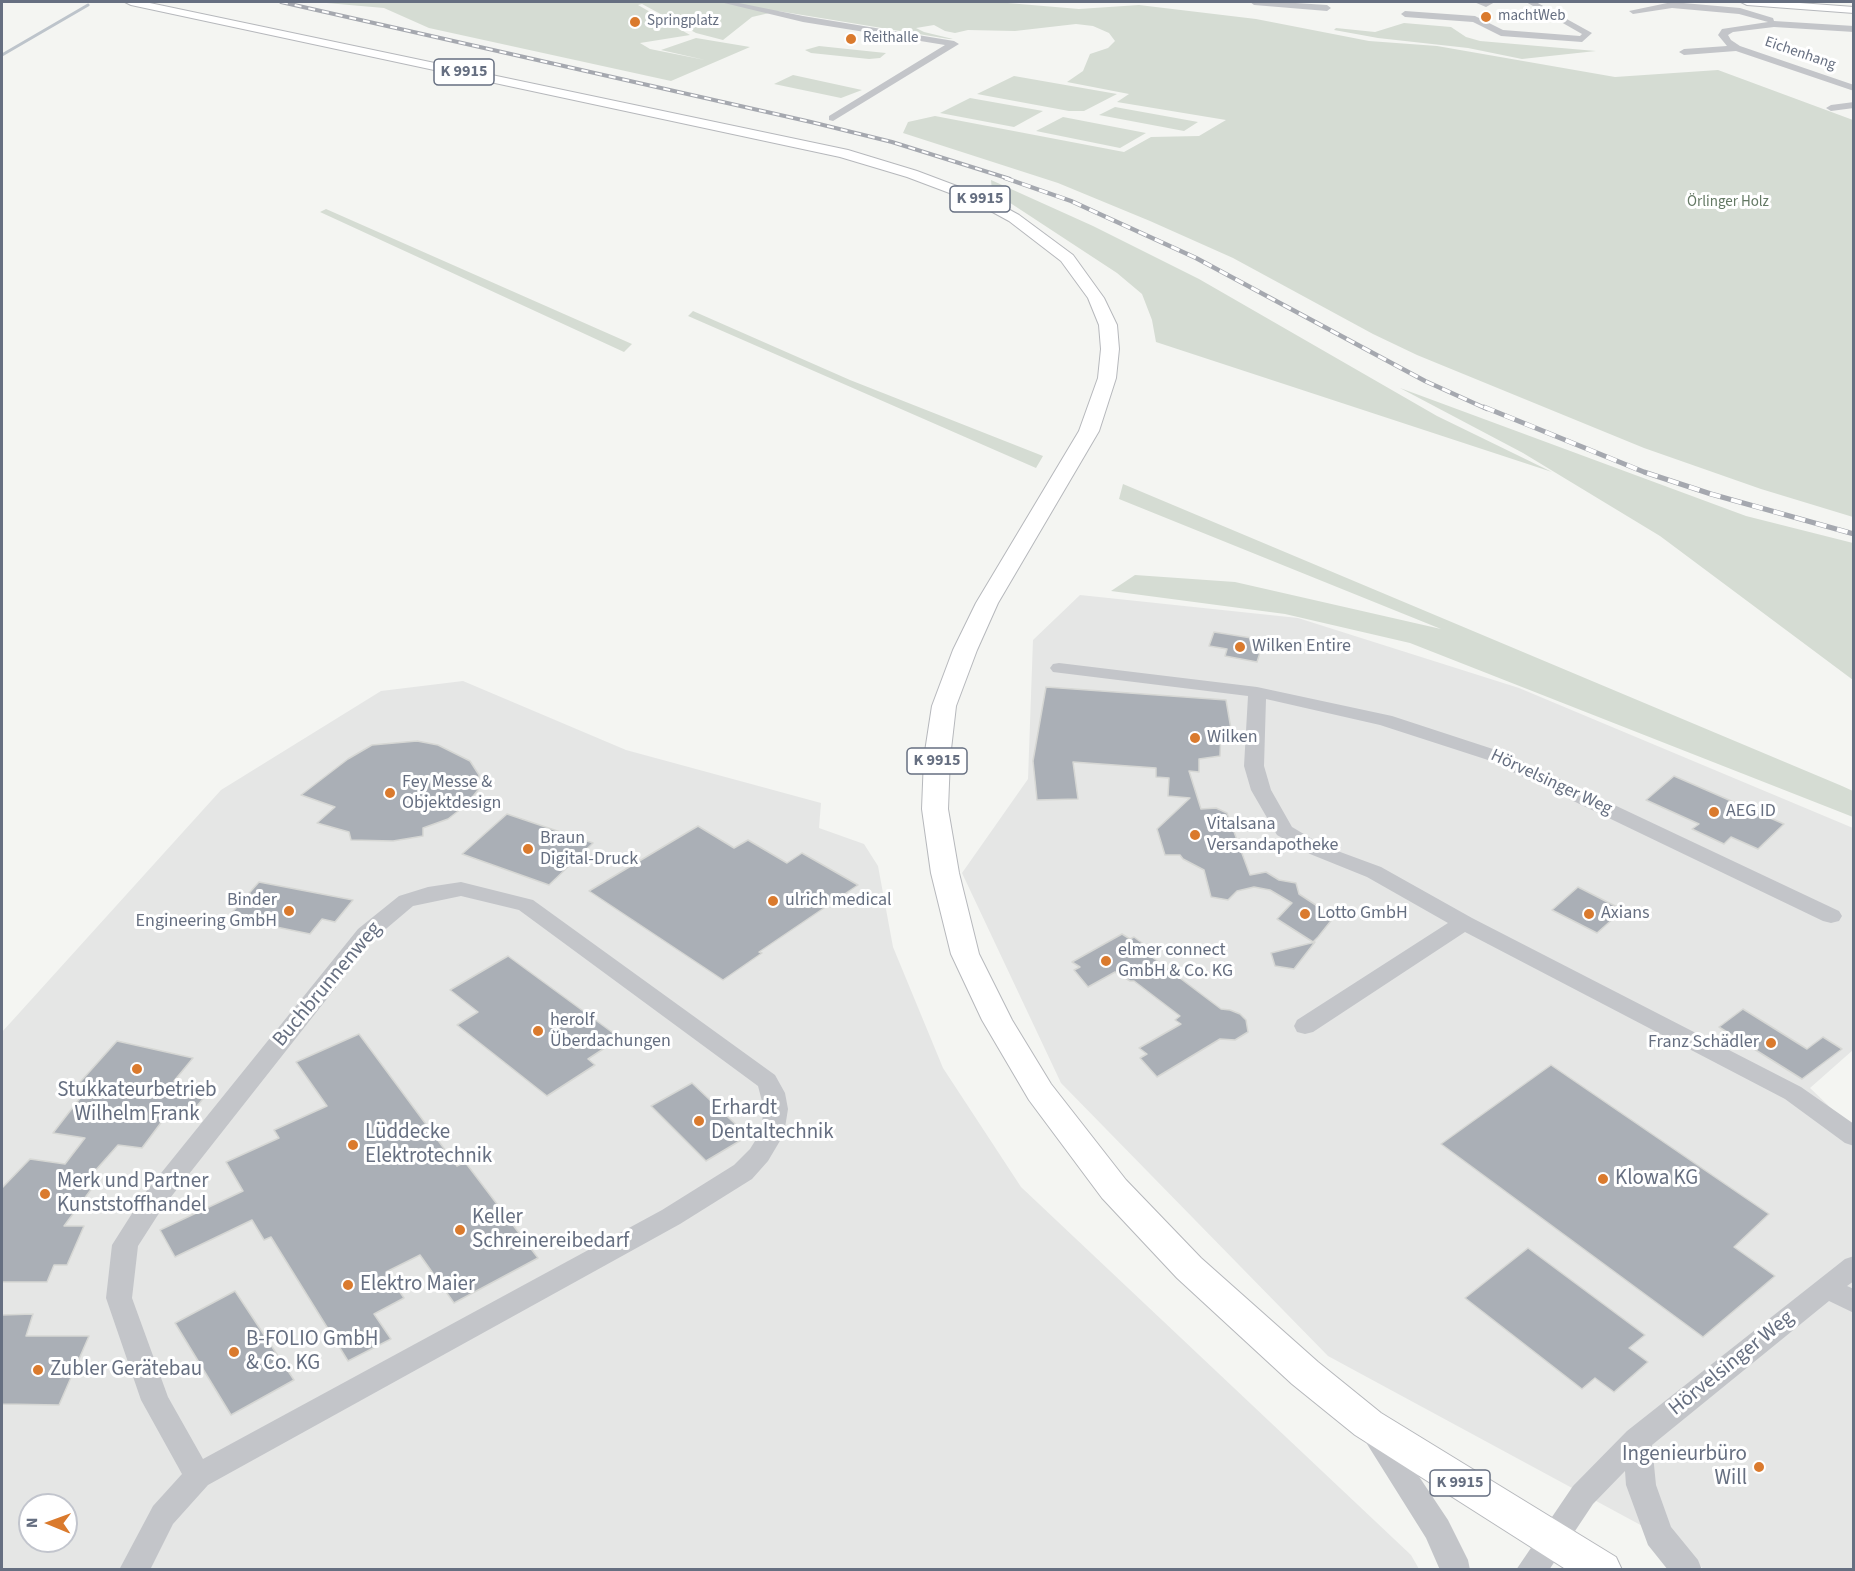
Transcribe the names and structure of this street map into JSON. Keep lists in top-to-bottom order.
{
  "streets": {
    "main road": ["K 9915"],
    "street": ["Eichenhang", "Hörvelsinger Weg", "Buchbrunnenweg"]
  },
  "crossings": [
    ["K 9915", "Hörvelsinger Weg"]
  ],
  "parks": ["Örlinger Holz"],
  "places": [
    "machtWeb",
    "Springplatz",
    "Reithalle",
    "Wilken Entire",
    "Wilken",
    "Fey Messe & Objektdesign",
    "AEG ID",
    "Vitalsana Versandapotheke",
    "Braun Digital-Druck",
    "ulrich medical",
    "Binder Engineering GmbH",
    "Lotto GmbH",
    "Axians",
    "elmer connect GmbH & Co. KG",
    "herolf Überdachungen",
    "Franz Schädler",
    "Stukkateurbetrieb Wilhelm Frank",
    "Erhardt Dentaltechnik",
    "Lüddecke Elektrotechnik",
    "Klowa KG",
    "Merk und Partner Kunststoffhandel",
    "Keller Schreinereibedarf",
    "Elektro Maier",
    "B-FOLIO GmbH & Co. KG",
    "Zubler Gerätebau",
    "Ingenieurbüro Will"
  ],
  "north": "left"
}
